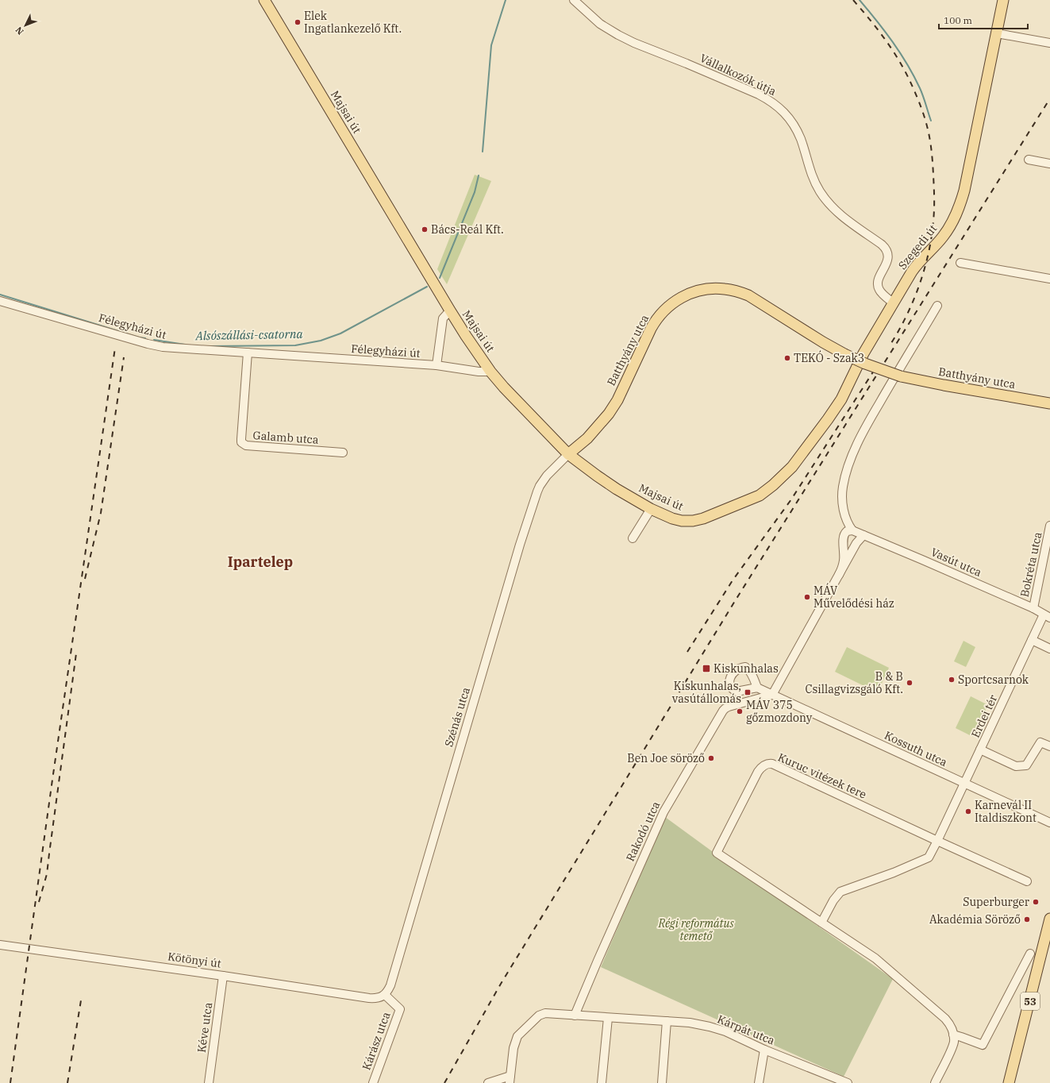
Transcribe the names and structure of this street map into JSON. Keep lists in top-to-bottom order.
{
  "streets": {
    "main road": [
      "Majsai út",
      "Szegedi út",
      "Batthyány utca",
      "53"
    ],
    "street": [
      "Vállalkozók útja",
      "Félegyházi út",
      "Galamb utca",
      "Vasút utca",
      "Bokréta utca",
      "Erdei tér",
      "Szénás utca",
      "Kossuth utca",
      "Kuruc vitézek tere",
      "Rakodó utca",
      "Kötönyi út",
      "Kéve utca",
      "Kárpát utca",
      "Kárász utca"
    ]
  },
  "crossings": [
    ["Vállalkozók útja", "Szegedi út"],
    ["Majsai út", "Szegedi út"],
    ["Majsai út", "Félegyházi út"],
    ["Majsai út", "Batthyány utca"],
    ["Majsai út", "Szénás utca"],
    ["Félegyházi út", "Galamb utca"],
    ["Batthyány utca", "Szénás utca"],
    ["Vasút utca", "Bokréta utca"],
    ["Vasút utca", "Erdei tér"],
    ["Erdei tér", "Kossuth utca"],
    ["Szénás utca", "Kötönyi út"],
    ["Szénás utca", "Kárász utca"],
    ["Kossuth utca", "Rakodó utca"],
    ["Rakodó utca", "Kárpát utca"],
    ["Kötönyi út", "Kéve utca"],
    ["Kötönyi út", "Kárász utca"]
  ],
  "districts": ["Ipartelep"],
  "water": ["Alsószállási-csatorna"],
  "parks": ["Régi református temető"],
  "places": {
    "other": [
      "Elek Ingatlankezelő Kft.",
      "Bács-Reál Kft.",
      "TEKÓ - Szak3",
      "MÁV Művelődési ház",
      "Sportcsarnok",
      "B & B Csillagvizsgáló Kft.",
      "MÁV 375 gőzmozdony",
      "Ben Joe söröző",
      "Karnevál II Italdiszkont",
      "Superburger",
      "Akadémia Söröző"
    ],
    "transit": ["Kiskunhalas", "Kiskunhalas, vasútállomás"]
  },
  "scale_bar": "100 m",
  "north": "bottom left"
}
